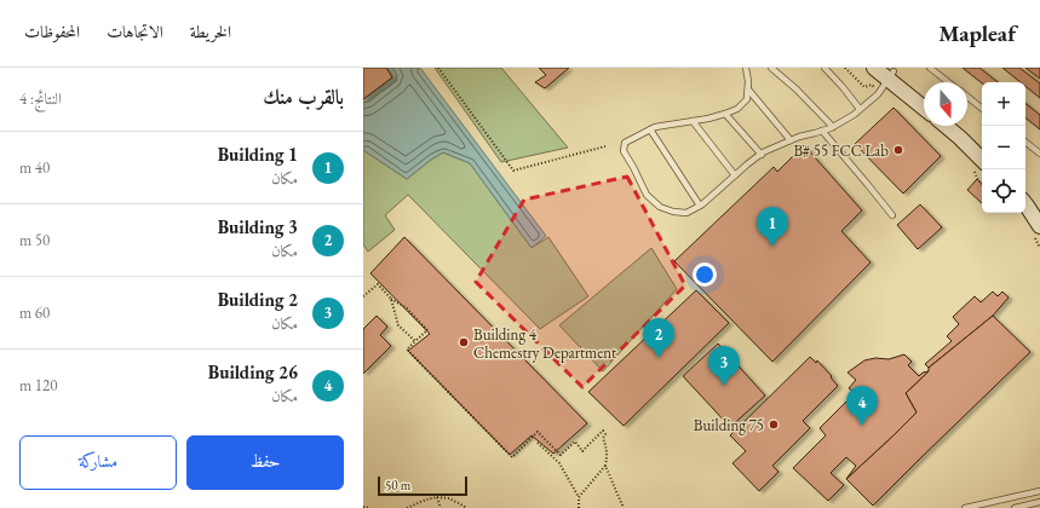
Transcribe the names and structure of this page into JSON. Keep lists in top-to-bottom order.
{
  "places": ["B# 55 FCC Lab", "Building 4 Chemestry Department", "Building 75"],
  "scale_bar": "50 m",
  "north": "bottom",
  "page": {
    "header": "Mapleaf",
    "nav": ["الخريطة", "الاتجاهات", "المحفوظات"],
    "heading": ["بالقرب منك", "النتائج: 4"],
    "map_buttons": ["+", "−"],
    "list": [
      {
        "mark": "1",
        "name": "Building 1",
        "note": "مكان",
        "value": "40 m"
      },
      {
        "mark": "2",
        "name": "Building 3",
        "note": "مكان",
        "value": "50 m"
      },
      {
        "mark": "3",
        "name": "Building 2",
        "note": "مكان",
        "value": "60 m"
      },
      {
        "mark": "4",
        "name": "Building 26",
        "note": "مكان",
        "value": "120 m"
      }
    ],
    "pins": [
      "1",
      "2",
      "3",
      "4"
    ],
    "buttons": ["حفظ", "مشاركة"],
    "scale": "50 m"
  }
}
